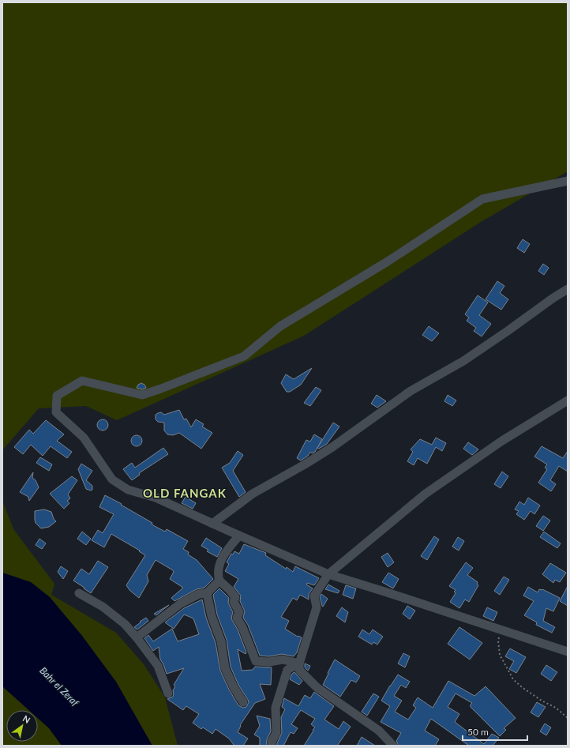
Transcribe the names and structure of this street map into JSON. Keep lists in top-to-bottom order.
{
  "districts": ["OLD FANGAK"],
  "water": ["Bahr el Zeraf"],
  "scale_bar": "50 m",
  "north": "top right"
}
